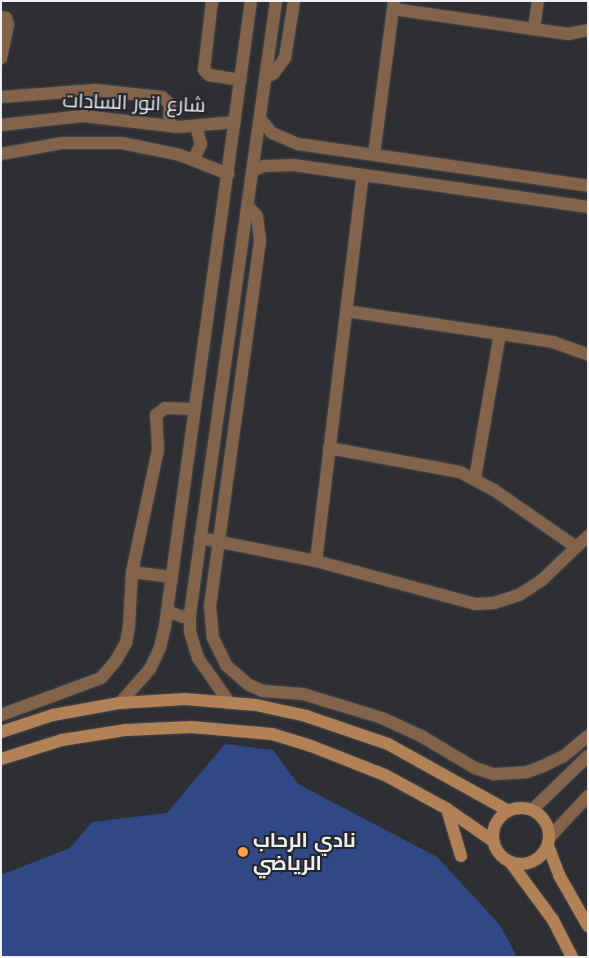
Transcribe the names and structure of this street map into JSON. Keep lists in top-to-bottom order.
{
  "streets": {
    "street": ["شارع انور السادات"]
  },
  "places": ["نادي الرحاب الرياضي"]
}
